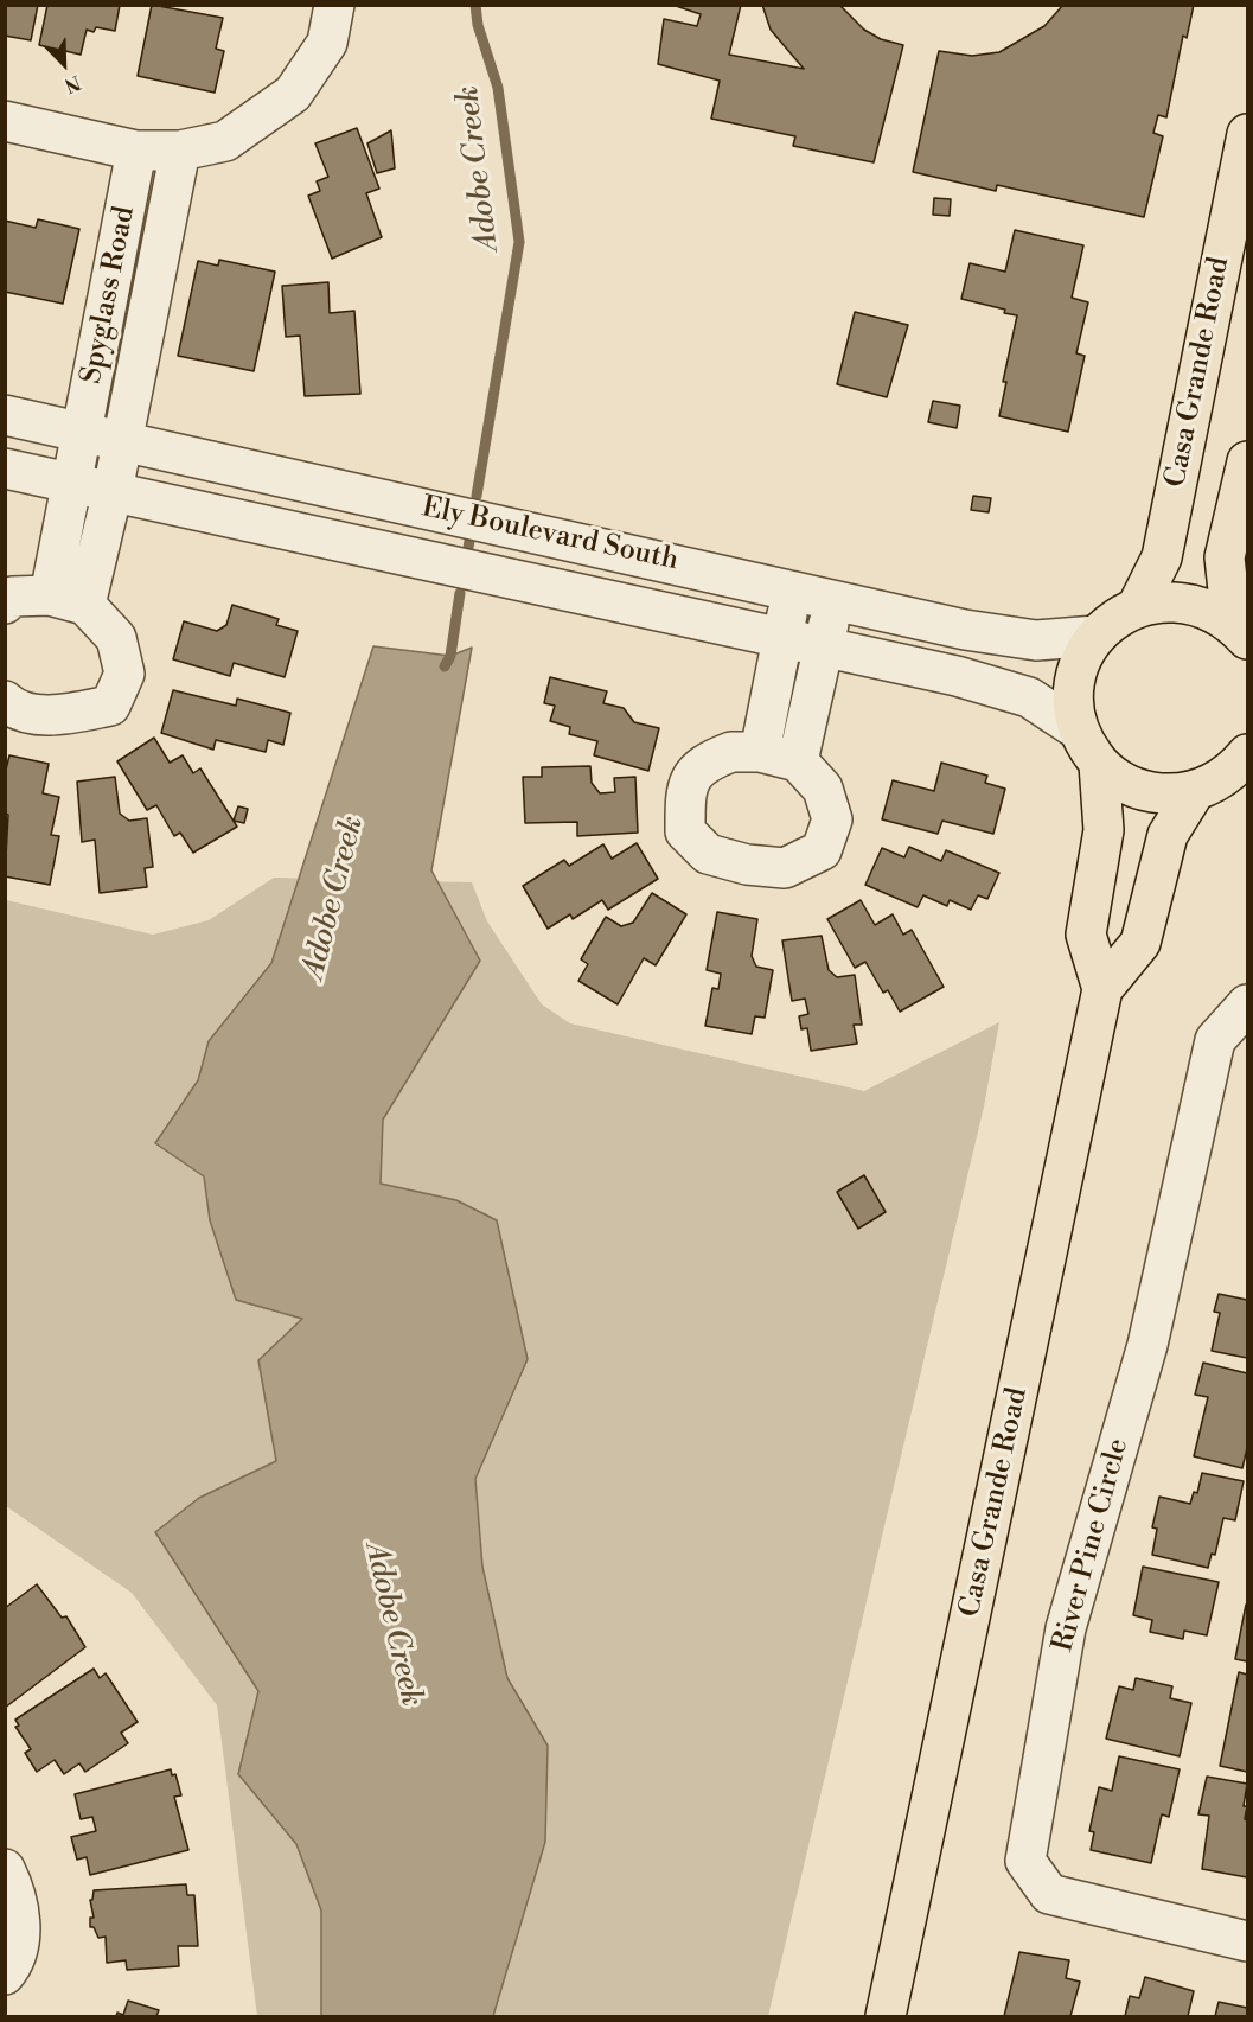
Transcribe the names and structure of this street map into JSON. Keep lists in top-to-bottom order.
{
  "streets": {
    "main road": ["Casa Grande Road"],
    "street": ["Spyglass Road", "Ely Boulevard South", "River Pine Circle"]
  },
  "crossings": [
    ["Spyglass Road", "Ely Boulevard South"]
  ],
  "water": ["Adobe Creek"],
  "north": "bottom right"
}
